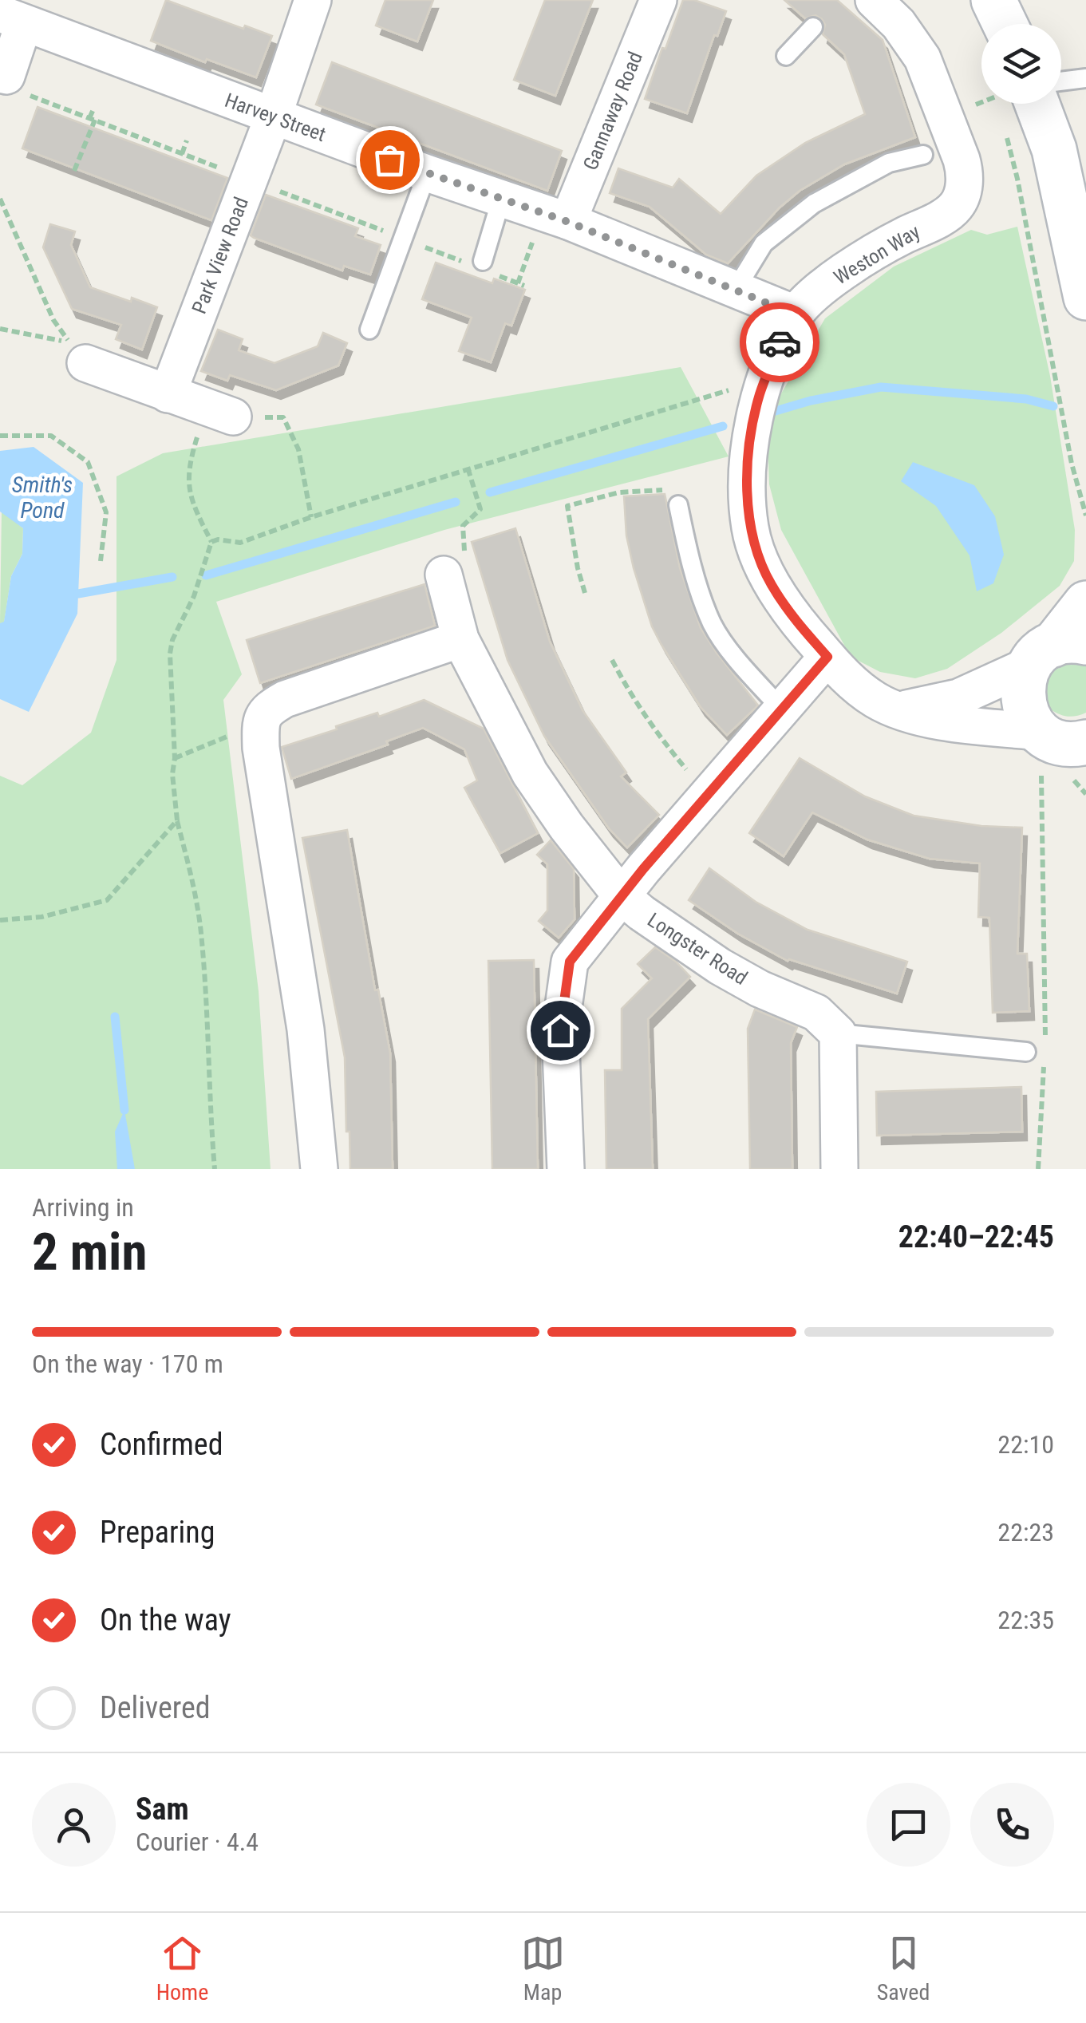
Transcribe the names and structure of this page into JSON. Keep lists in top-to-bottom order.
{
  "streets": {
    "street": [
      "Gannaway Road",
      "Harvey Street",
      "Weston Way",
      "Park View Road",
      "Longster Road"
    ]
  },
  "crossings": [
    ["Gannaway Road", "Harvey Street"],
    ["Harvey Street", "Weston Way"],
    ["Harvey Street", "Park View Road"]
  ],
  "water": ["Smith's Pond"],
  "page": {
    "heading": ["2 min", "Arriving in", "22:40–22:45"],
    "panel": ["Sam", "Courier · 4.4"],
    "bar": "On the way · 170 m",
    "list": [
      ["Confirmed", "22:10"],
      ["Preparing", "22:23"],
      ["On the way", "22:35"],
      "Delivered"
    ],
    "tabs": ["Home", "Map", "Saved"]
  }
}
